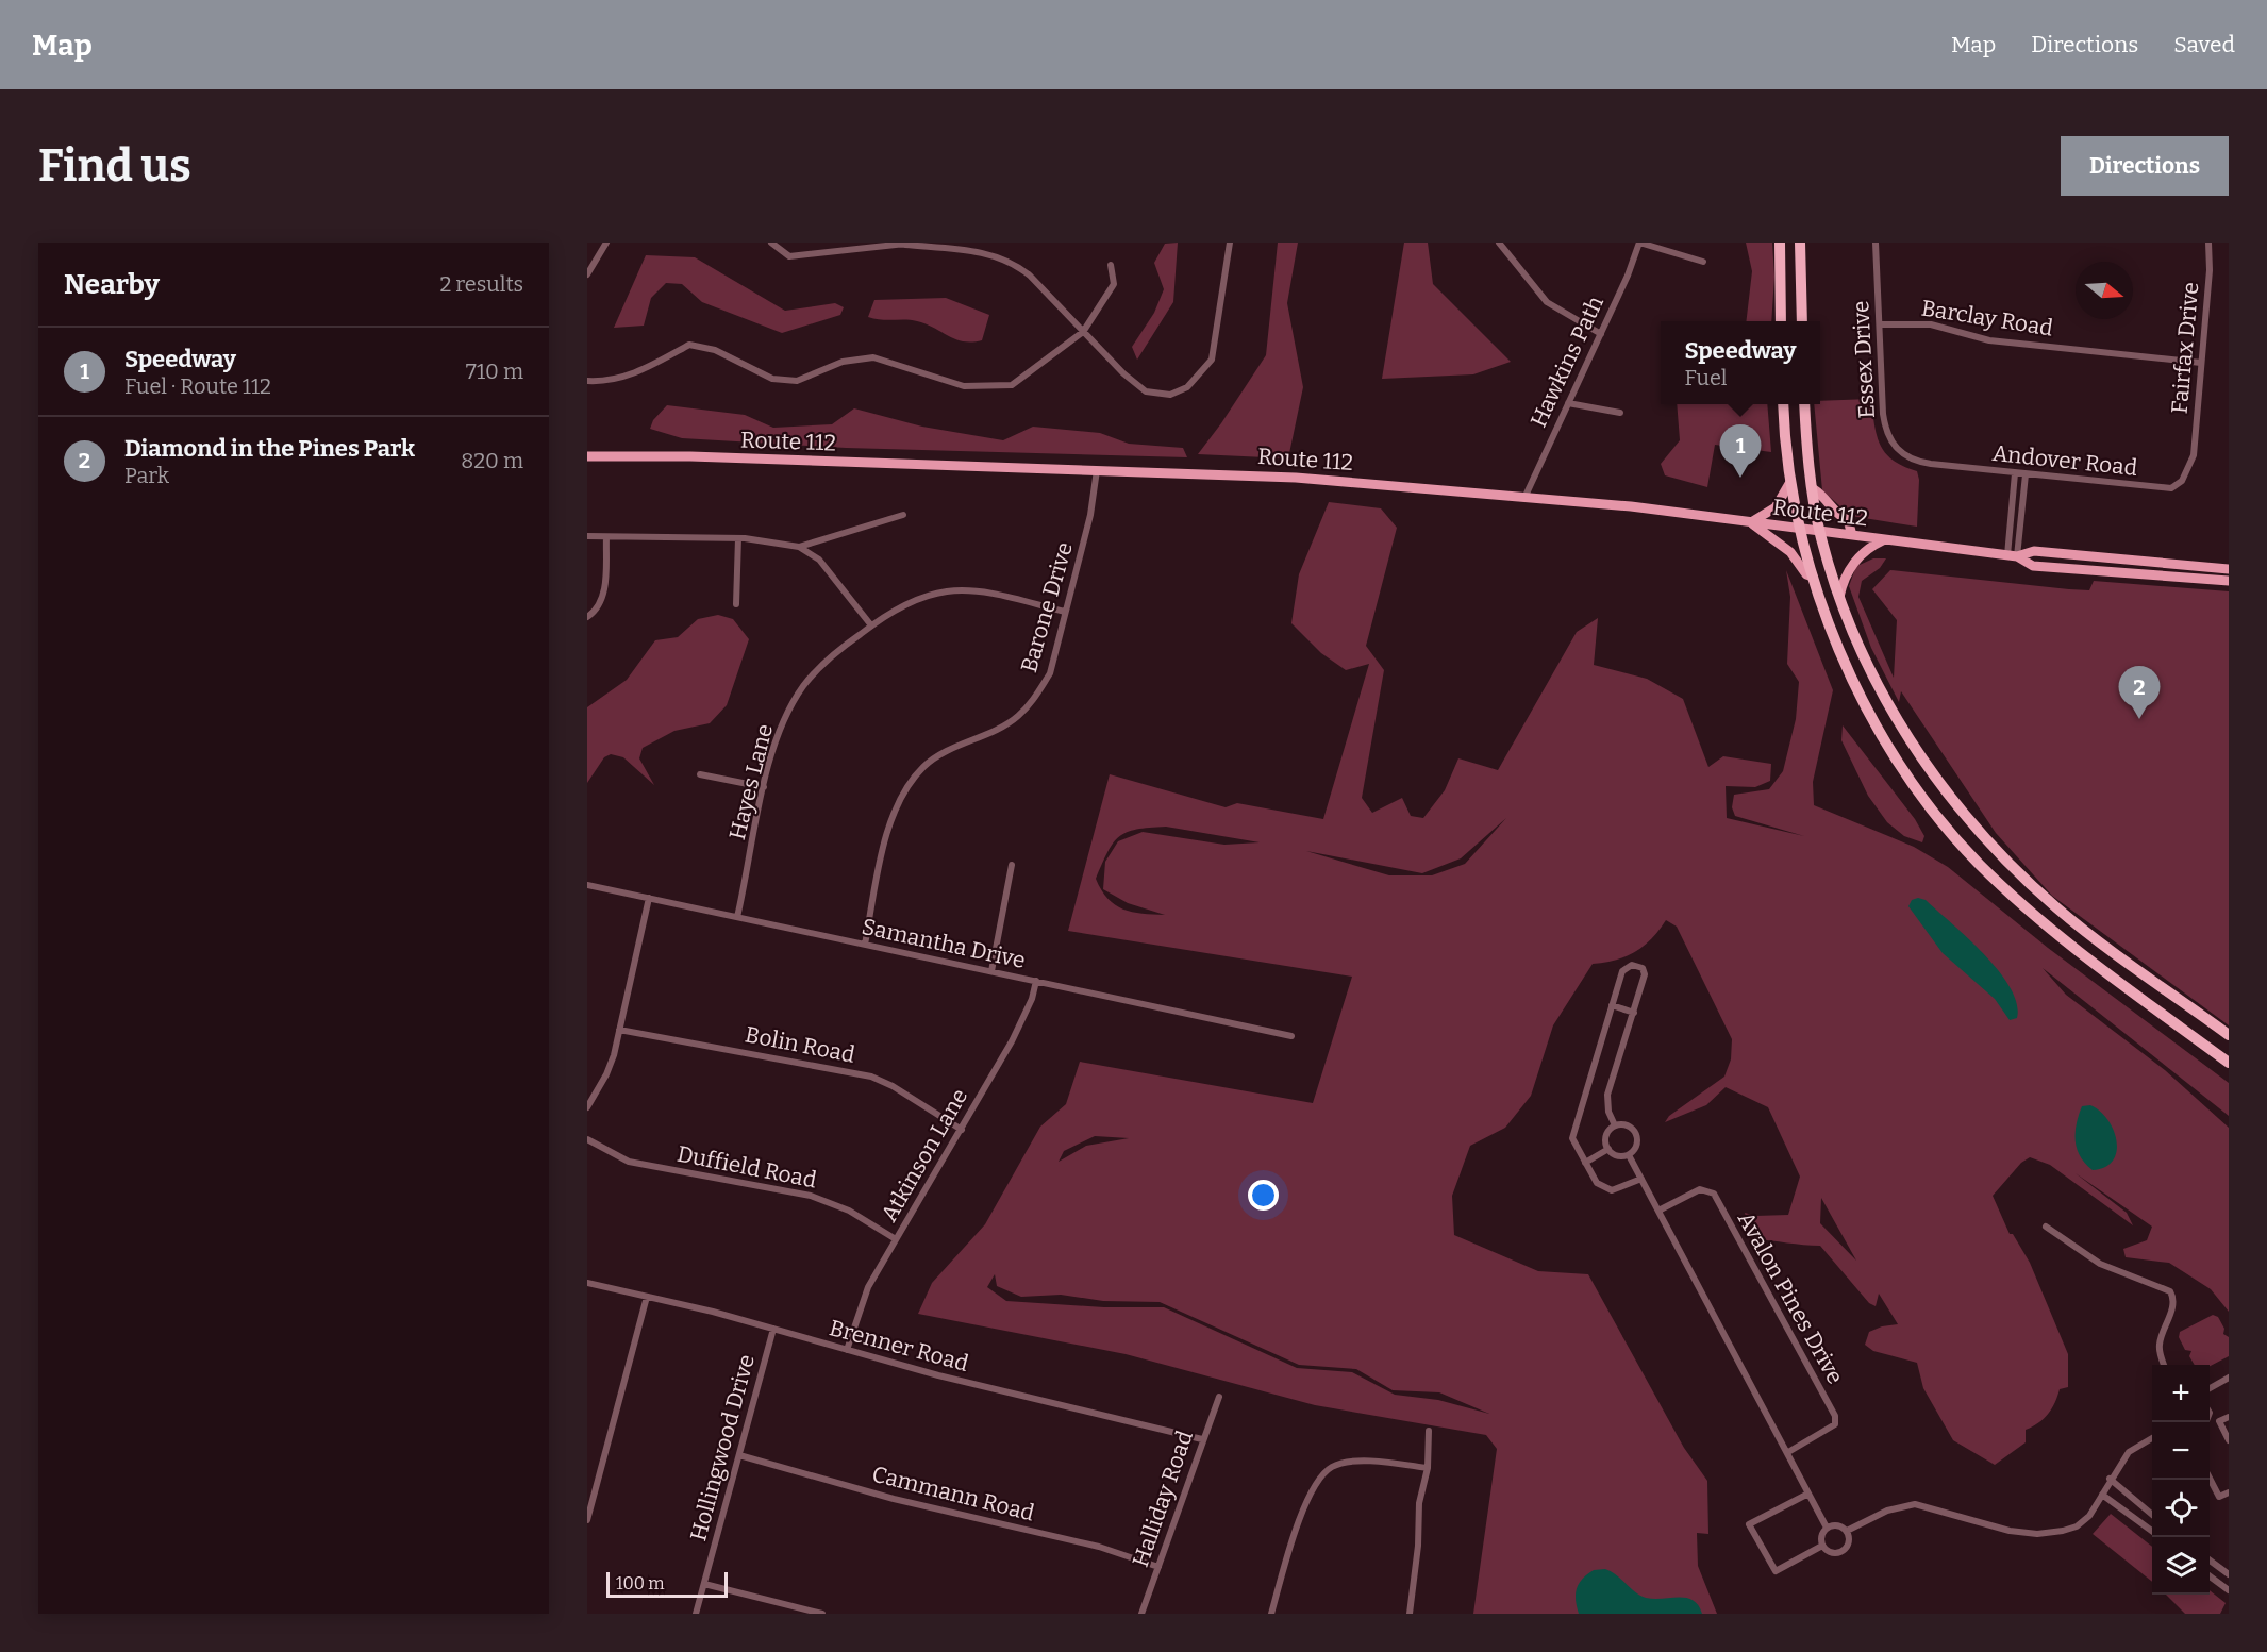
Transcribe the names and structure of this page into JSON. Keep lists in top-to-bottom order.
{
  "streets": {
    "main road": ["Route 112"],
    "street": [
      "Barclay Road",
      "Fairfax Drive",
      "Essex Drive",
      "Hawkins Path",
      "Andover Road",
      "Barone Drive",
      "Hayes Lane",
      "Samantha Drive",
      "Bolin Road",
      "Atkinson Lane",
      "Duffield Road",
      "Avalon Pines Drive",
      "Brenner Road",
      "Hollingwood Drive",
      "Cammann Road",
      "Halliday Road"
    ]
  },
  "crossings": [
    ["Barclay Road", "Fairfax Drive"],
    ["Barclay Road", "Essex Drive"],
    ["Fairfax Drive", "Andover Road"],
    ["Essex Drive", "Andover Road"],
    ["Hawkins Path", "Route 112"],
    ["Route 112", "Barone Drive"],
    ["Barone Drive", "Hayes Lane"],
    ["Barone Drive", "Samantha Drive"],
    ["Hayes Lane", "Samantha Drive"],
    ["Samantha Drive", "Atkinson Lane"],
    ["Bolin Road", "Atkinson Lane"],
    ["Atkinson Lane", "Duffield Road"],
    ["Atkinson Lane", "Brenner Road"],
    ["Brenner Road", "Hollingwood Drive"],
    ["Brenner Road", "Halliday Road"],
    ["Hollingwood Drive", "Cammann Road"],
    ["Cammann Road", "Halliday Road"]
  ],
  "scale_bar": "100 m",
  "north": "right",
  "page": {
    "header": "Map",
    "nav": ["Map", "Directions", "Saved"],
    "buttons": "Directions",
    "title": "Find us",
    "heading": ["Nearby", "2 results"],
    "popup": ["Speedway", "Fuel"],
    "list": [
      {
        "mark": "1",
        "name": "Speedway",
        "note": "Fuel · Route 112",
        "value": "710 m"
      },
      {
        "mark": "2",
        "name": "Diamond in the Pines Park",
        "note": "Park",
        "value": "820 m"
      }
    ],
    "pins": ["1", "2"],
    "map_buttons": ["+", "−"],
    "scale": "100 m"
  }
}
